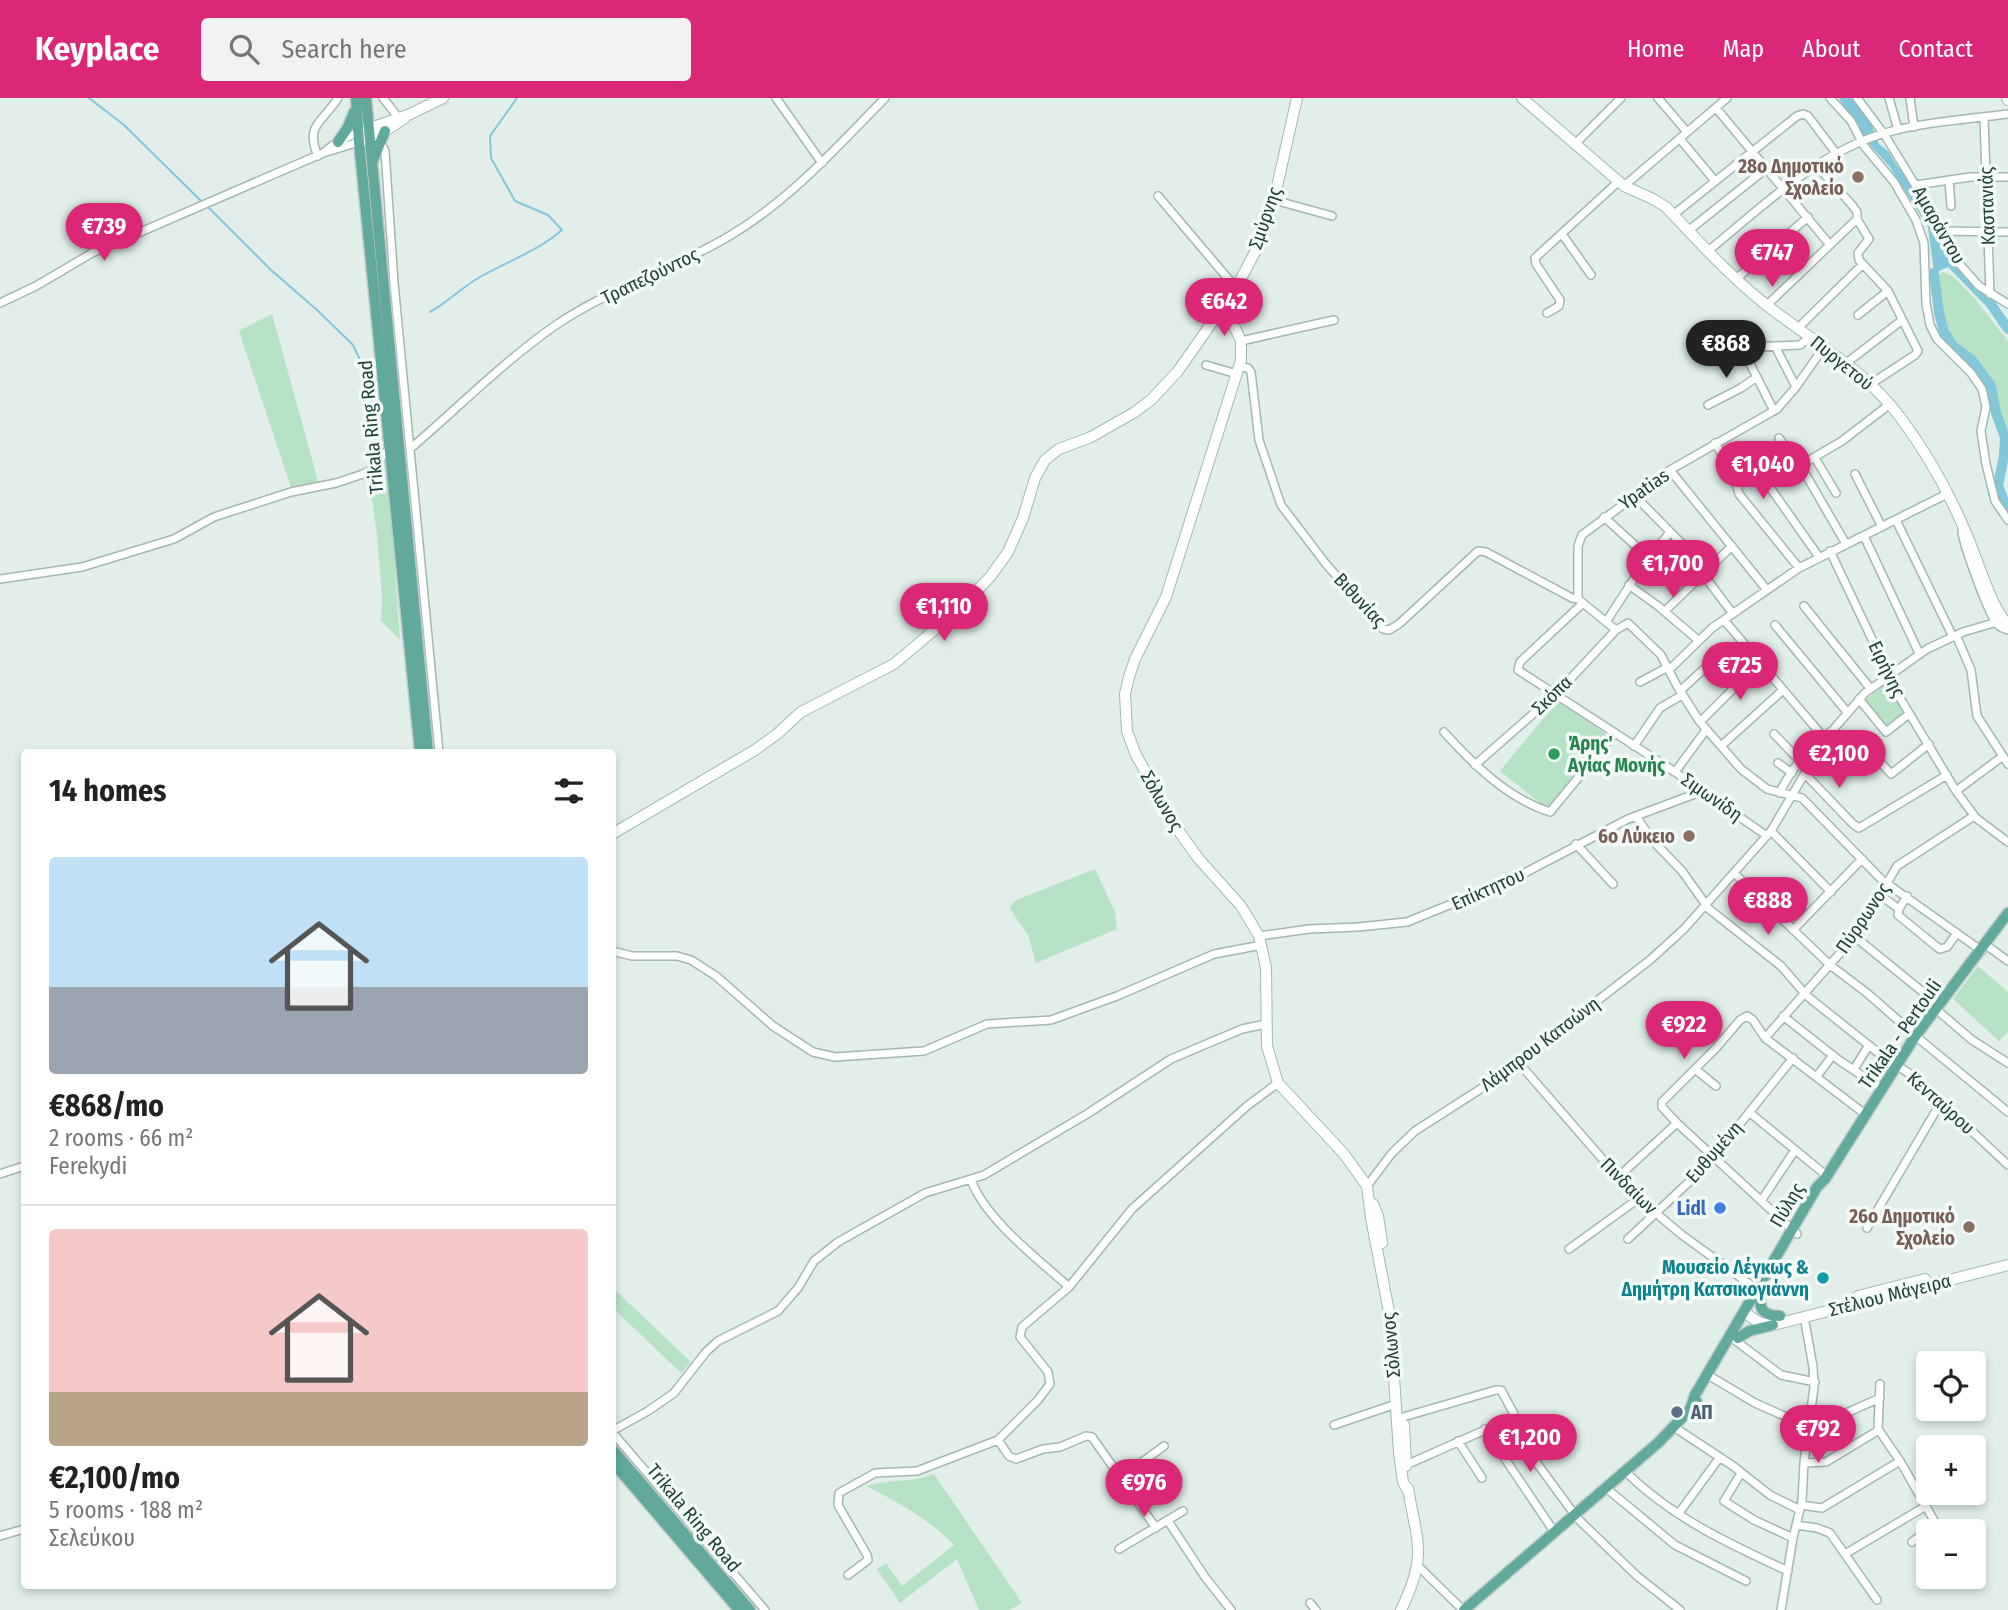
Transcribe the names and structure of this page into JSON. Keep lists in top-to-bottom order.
{
  "streets": {
    "main road": ["Trikala Ring Road", "Trikala - Pertouli", "Πύλης"],
    "street": [
      "Καστανιάς",
      "Σμύρνης",
      "Αμαράντου",
      "Τραπεζούντος",
      "Πυργετού",
      "Ypatias",
      "Βιθυνίας",
      "Ειρήνης",
      "Σκόπα",
      "Σιμωνίδη",
      "Σόλωνος",
      "Επίκτητου",
      "Πύρρωνος",
      "Λάμπρου Κατσώνη",
      "Κενταύρου",
      "Ευθυμένη",
      "Πινδαίων",
      "Στέλιου Μάγειρα"
    ]
  },
  "crossings": [
    ["Καστανιάς", "Αμαράντου"],
    ["Πυργετού", "Ypatias"],
    ["Πυργετού", "Λάμπρου Κατσώνη"],
    ["Ypatias", "Βιθυνίας"],
    ["Ypatias", "Σιμωνίδη"],
    ["Βιθυνίας", "Σιμωνίδη"],
    ["Βιθυνίας", "Σόλωνος"],
    ["Ειρήνης", "Πύρρωνος"],
    ["Ειρήνης", "Λάμπρου Κατσώνη"],
    ["Σκόπα", "Σιμωνίδη"],
    ["Σιμωνίδη", "Επίκτητου"],
    ["Σιμωνίδη", "Λάμπρου Κατσώνη"],
    ["Σόλωνος", "Επίκτητου"],
    ["Σόλωνος", "Λάμπρου Κατσώνη"],
    ["Επίκτητου", "Κενταύρου"],
    ["Πύρρωνος", "Κενταύρου"],
    ["Trikala - Pertouli", "Κενταύρου"],
    ["Trikala - Pertouli", "Πύλης"],
    ["Λάμπρου Κατσώνη", "Κενταύρου"],
    ["Λάμπρου Κατσώνη", "Πινδαίων"],
    ["Ευθυμένη", "Πινδαίων"],
    ["Πινδαίων", "Πύλης"]
  ],
  "places": [
    "28ο Δημοτικό Σχολείο",
    "Άρης' Αγίας Μονής",
    "6ο Λύκειο",
    "Lidl",
    "26ο Δημοτικό Σχολείο",
    "Μουσείο Λέγκως & Δημήτρη Κατσικογιάννη",
    "ΑΠ"
  ],
  "page": {
    "header": "Keyplace",
    "search": "Search here",
    "nav": [
      "Home",
      "Map",
      "About",
      "Contact"
    ],
    "price": [
      "€739",
      "€747",
      "€642",
      "€868",
      "€1,040",
      "€1,700",
      "€1,110",
      "€725",
      "€2,100",
      "€888",
      "€922",
      "€792",
      "€1,200",
      "€976"
    ],
    "heading": "14 homes",
    "list": [
      {
        "name": "€868/mo",
        "note": "2 rooms · 66 m² · Ferekydi"
      },
      {
        "name": "€2,100/mo",
        "note": "5 rooms · 188 m² · Σελεύκου"
      }
    ],
    "map_buttons": ["+", "−"]
  }
}
